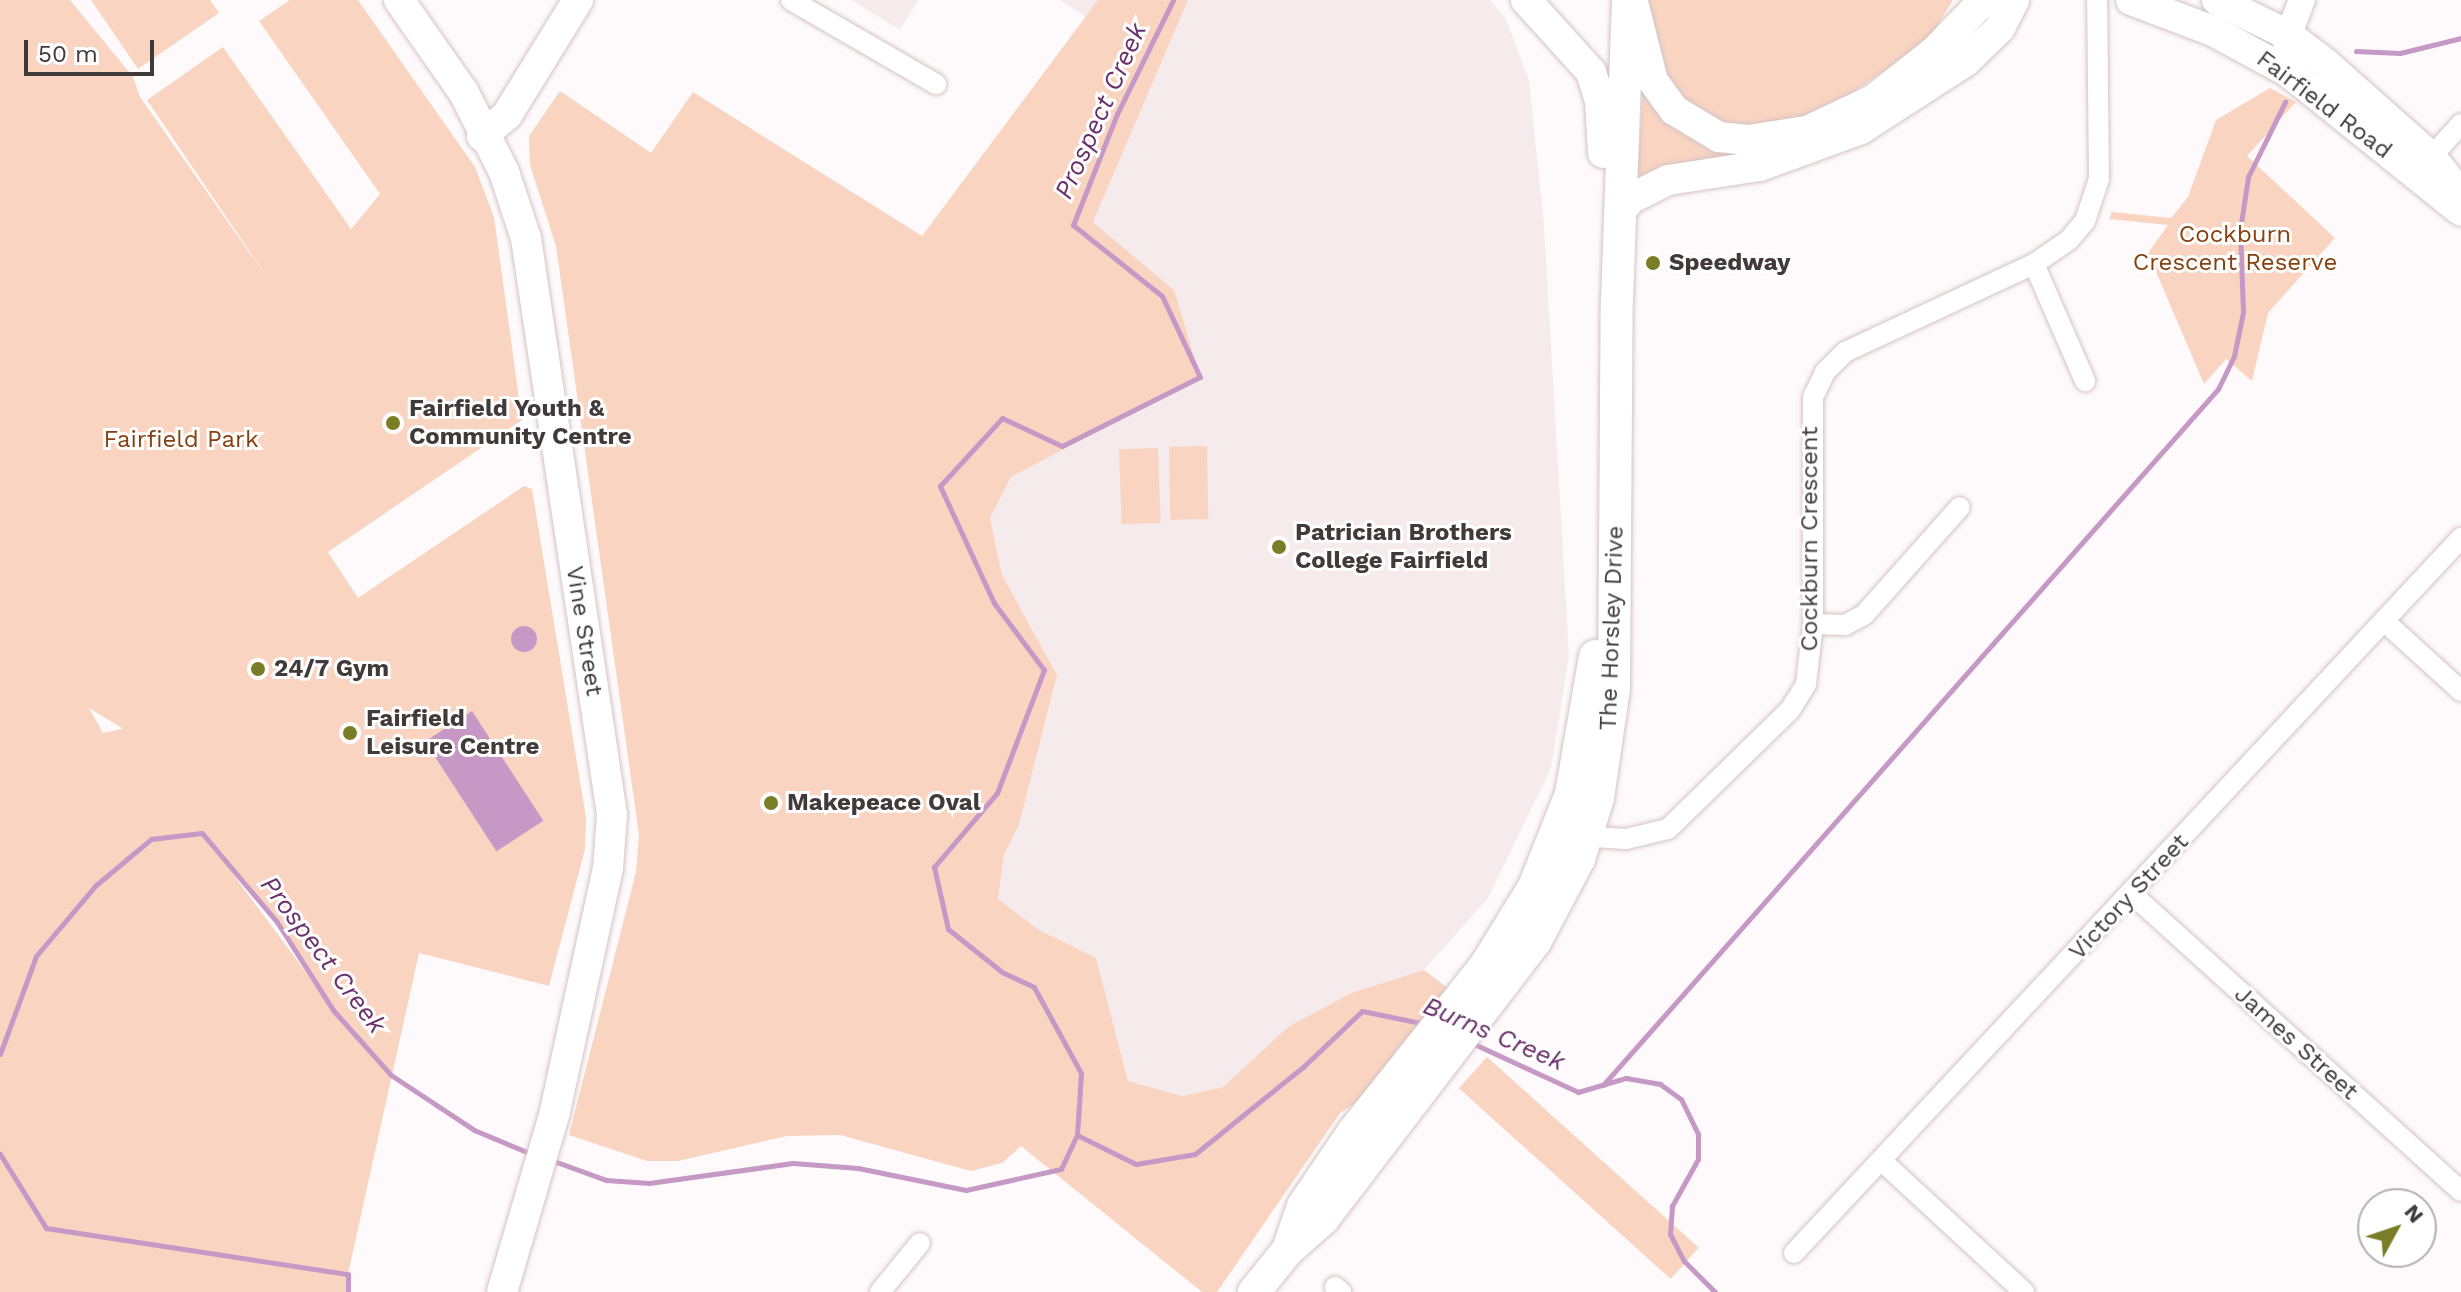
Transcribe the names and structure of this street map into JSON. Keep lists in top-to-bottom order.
{
  "streets": {
    "main road": ["Fairfield Road", "The Horsley Drive", "Vine Street"],
    "street": ["Cockburn Crescent", "Victory Street", "James Street"]
  },
  "crossings": [
    ["Cockburn Crescent", "The Horsley Drive"],
    ["Victory Street", "James Street"]
  ],
  "water": ["Prospect Creek", "Burns Creek"],
  "parks": ["Cockburn Crescent Reserve", "Fairfield Park"],
  "places": [
    "Speedway",
    "Fairfield Youth & Community Centre",
    "Patrician Brothers College Fairfield",
    "24/7 Gym",
    "Fairfield Leisure Centre",
    "Makepeace Oval"
  ],
  "scale_bar": "50 m",
  "north": "top right"
}
